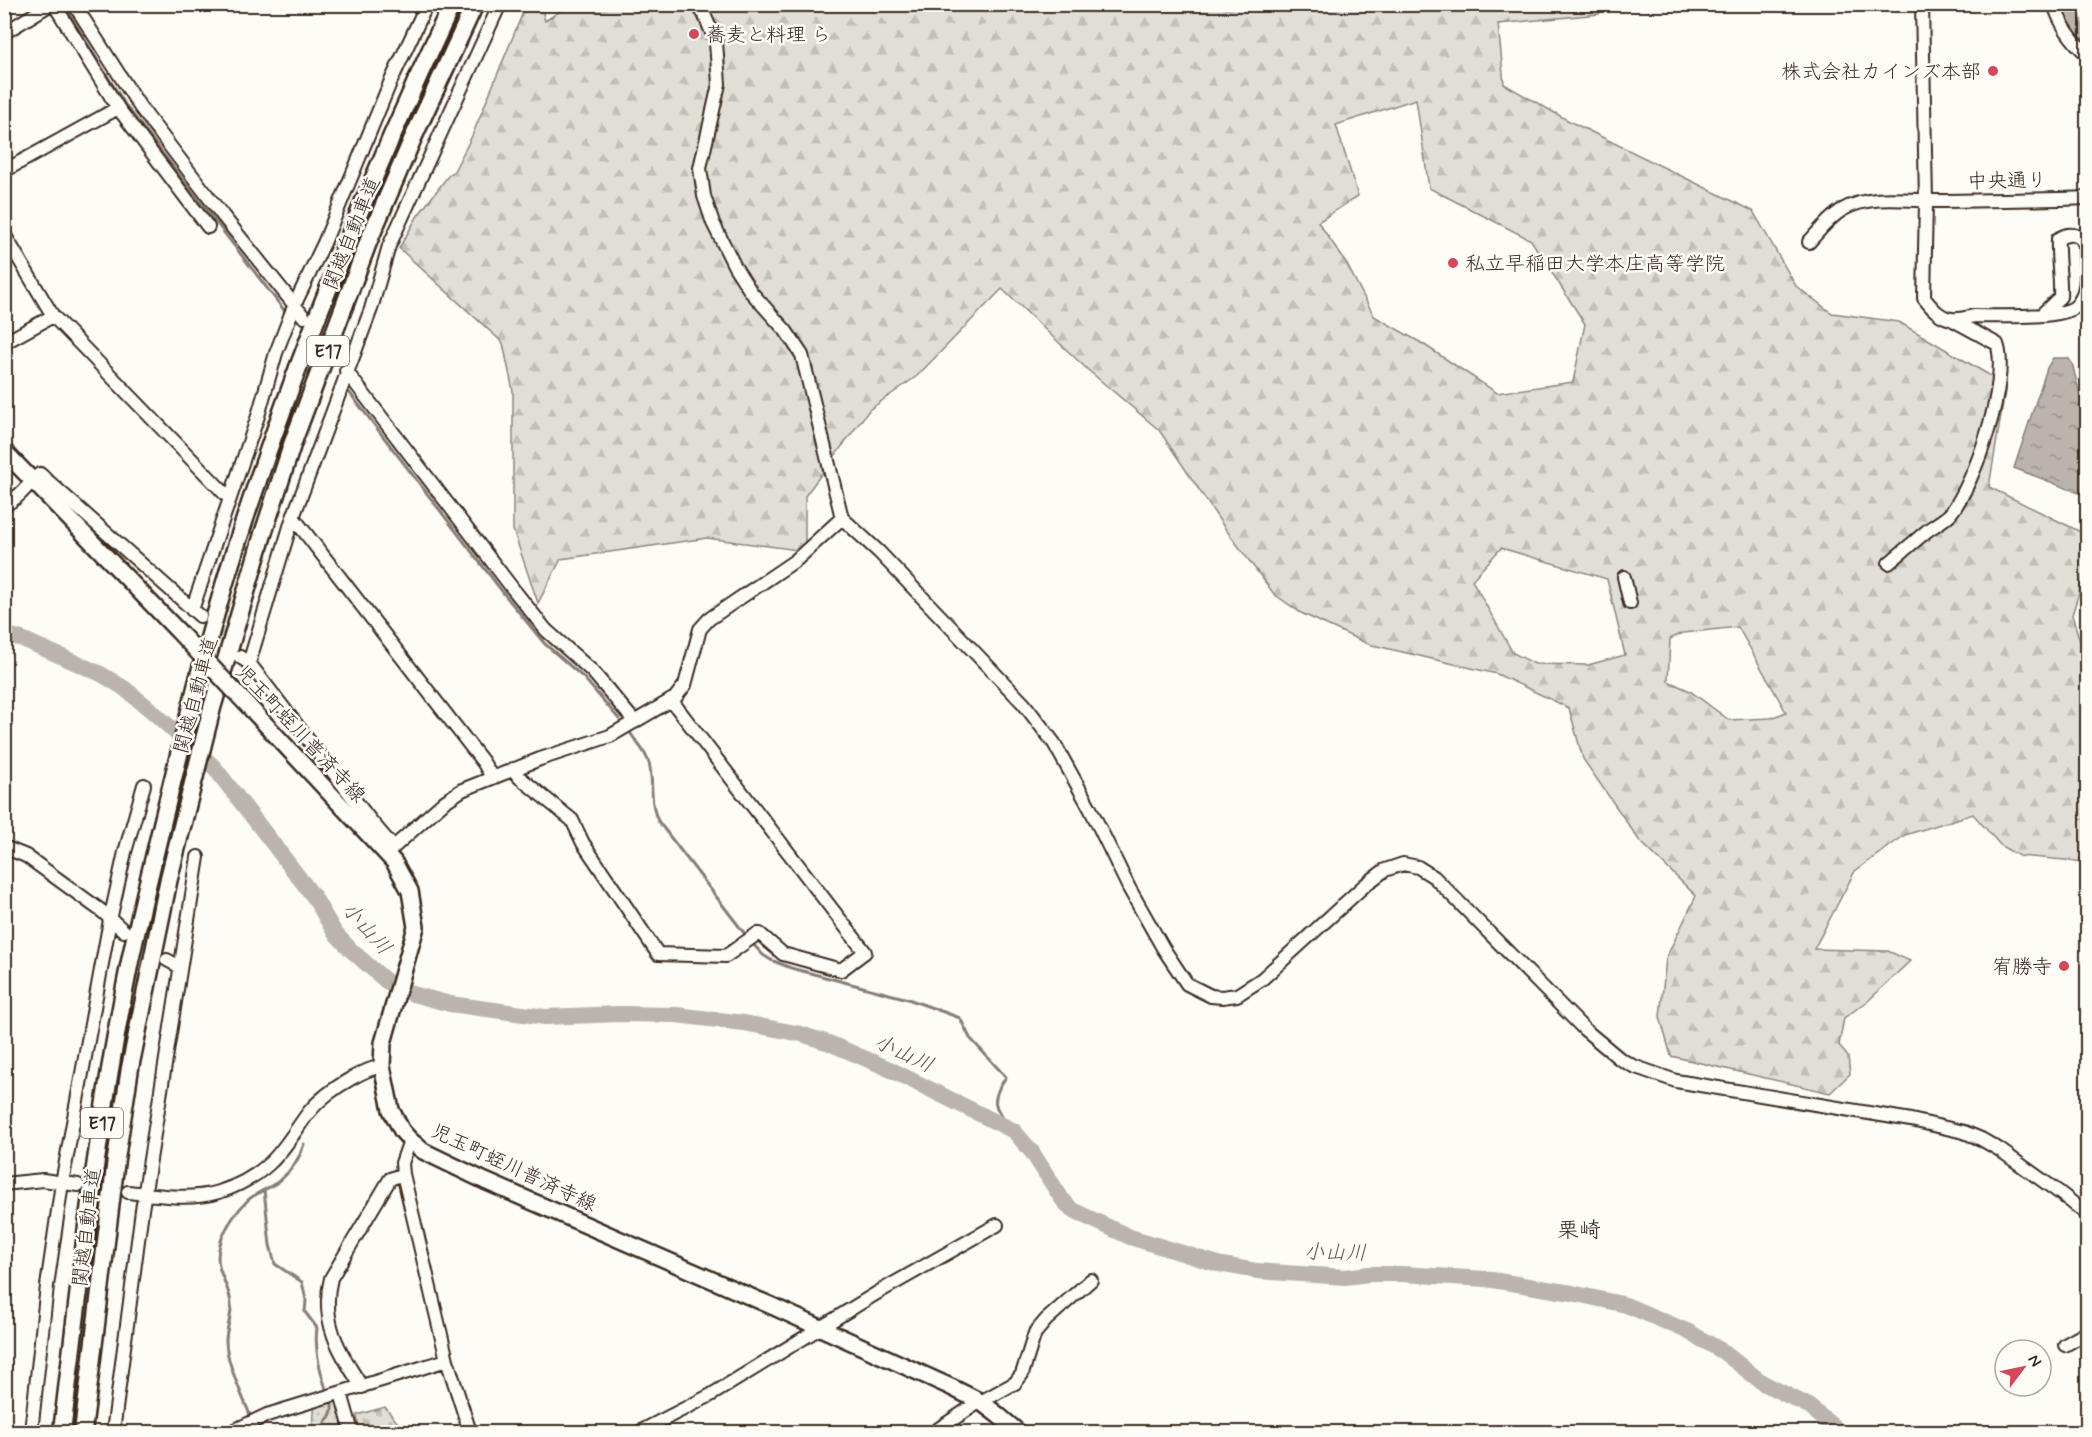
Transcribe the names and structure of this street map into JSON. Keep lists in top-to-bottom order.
{
  "streets": {
    "highway": ["関越自動車道", "E17"],
    "main road": ["児玉町蛭川普済寺線"],
    "street": ["中央通り"]
  },
  "districts": ["栗崎"],
  "water": ["小山川"],
  "places": [
    "蕎麦と料理 ら",
    "株式会社カインズ本部",
    "私立早稲田大学本庄高等学院",
    "宥勝寺"
  ],
  "north": "top right"
}
